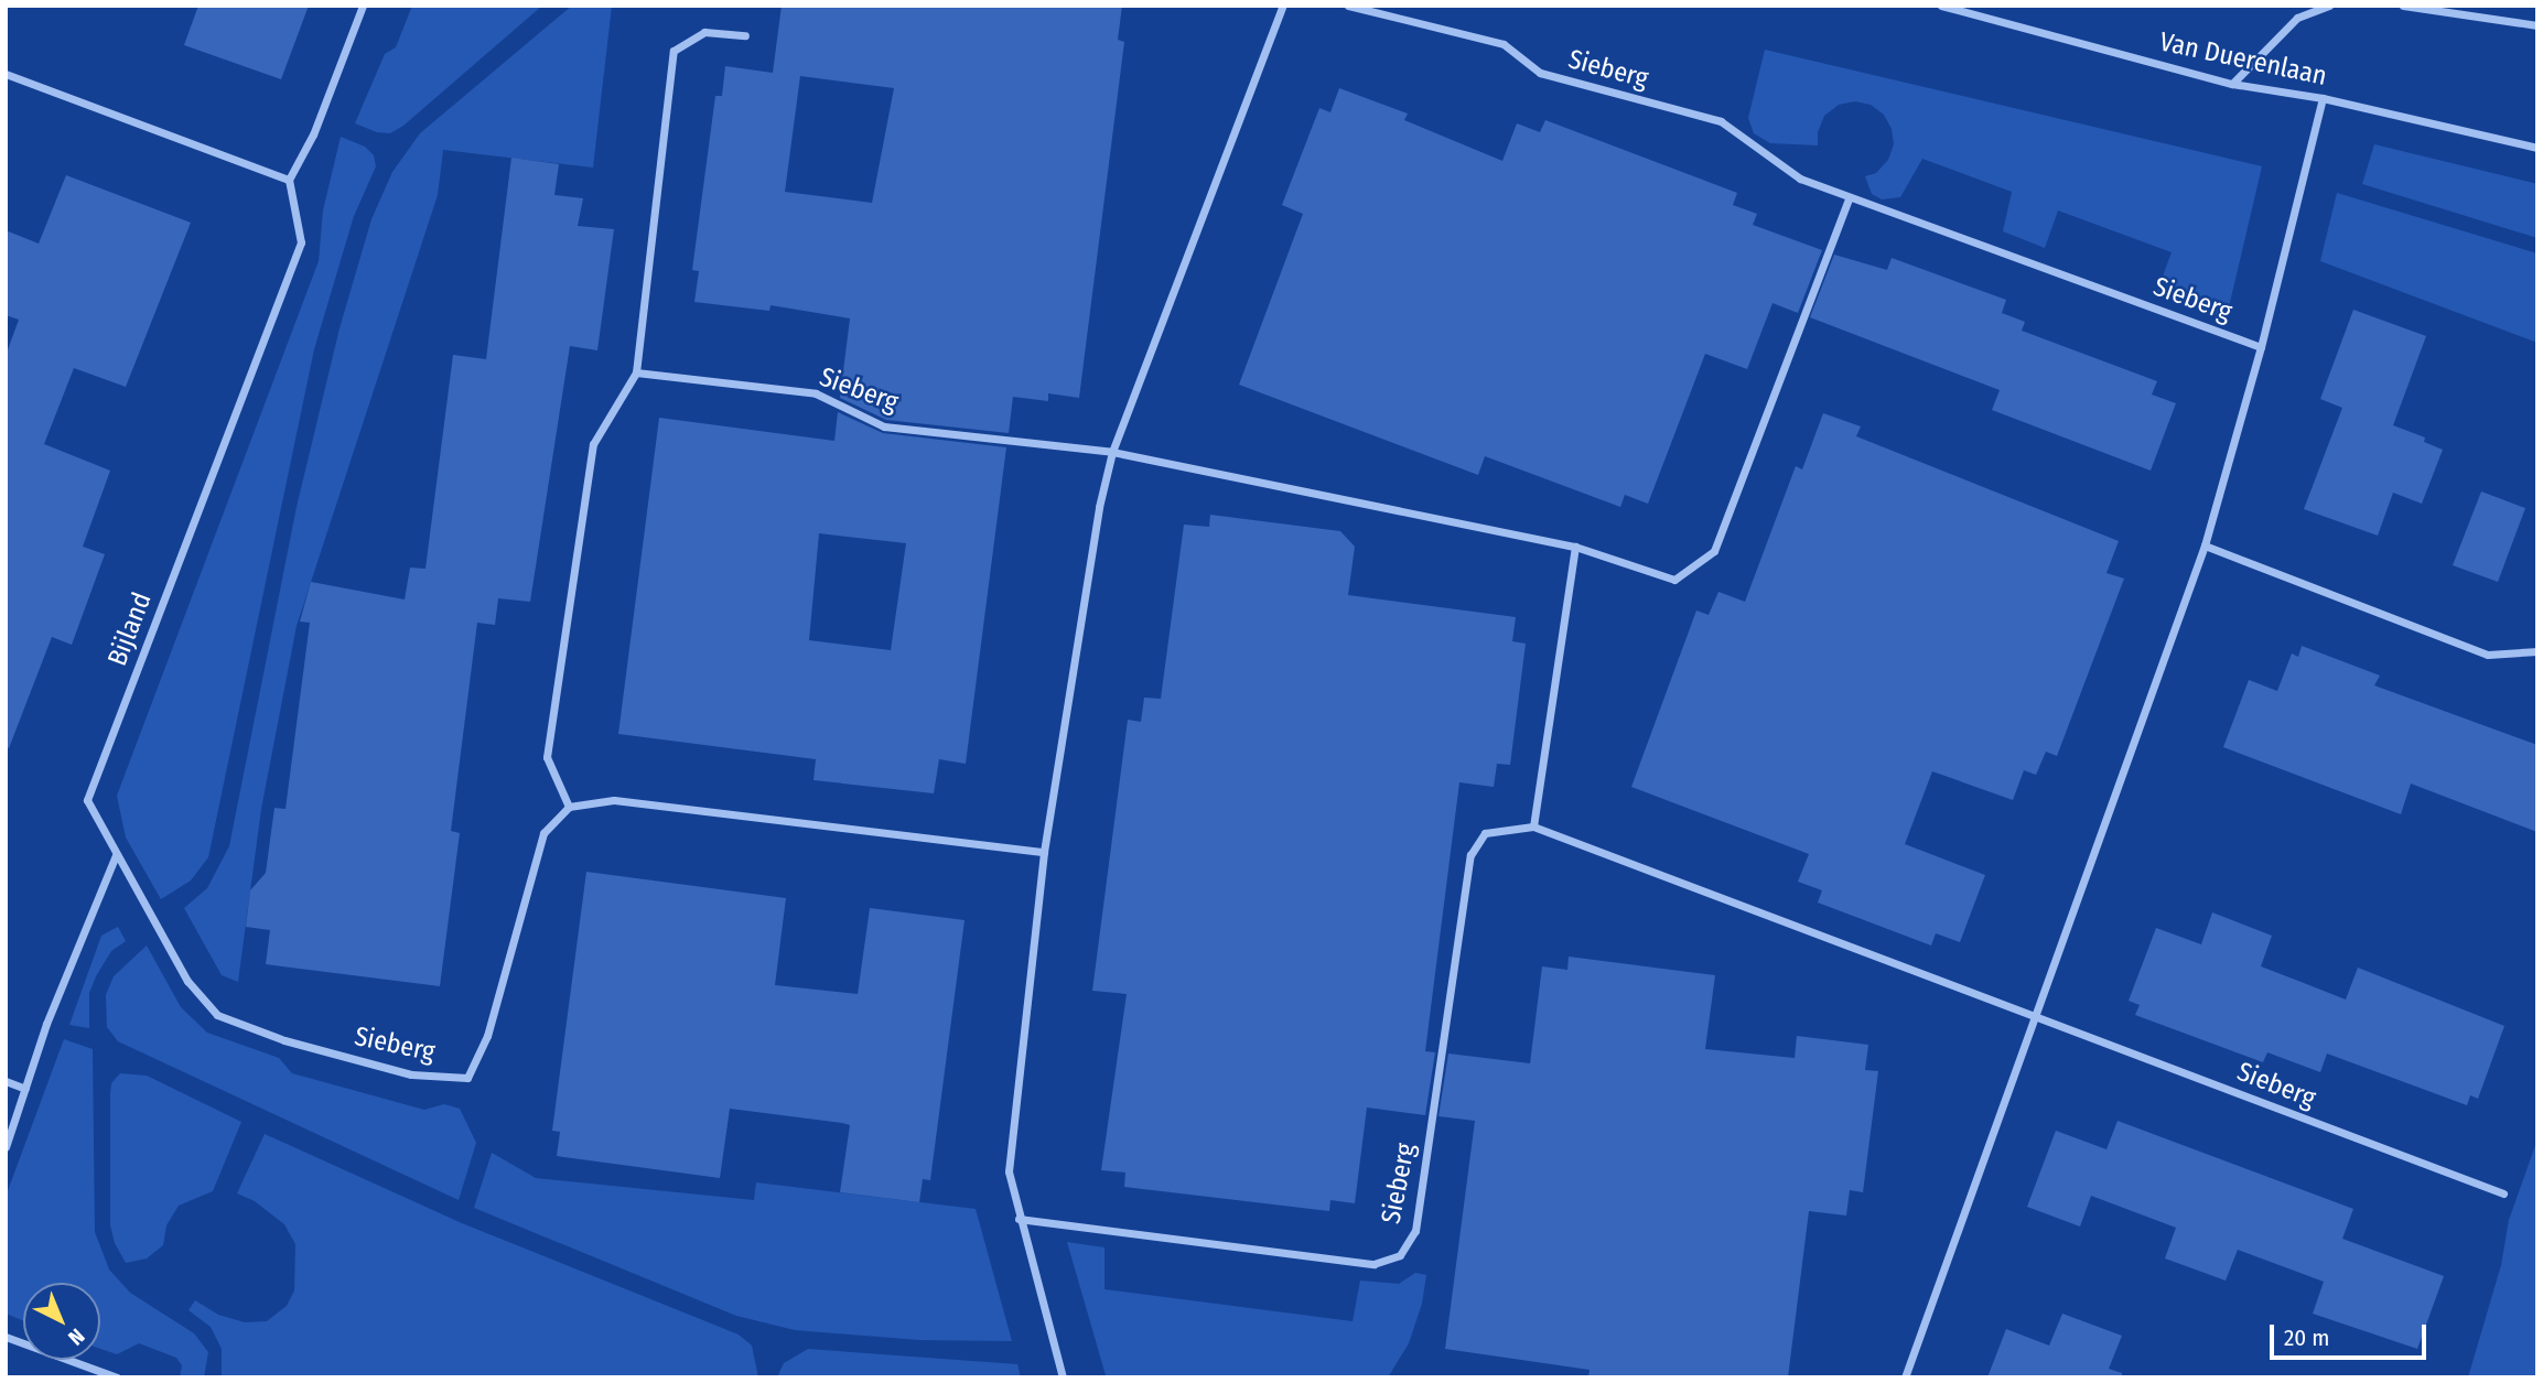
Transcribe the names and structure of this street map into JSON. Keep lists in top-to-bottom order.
{
  "streets": {
    "street": ["Van Duerenlaan", "Sieberg", "Bijland"]
  },
  "crossings": [
    ["Van Duerenlaan", "Sieberg"],
    ["Sieberg", "Bijland"]
  ],
  "scale_bar": "20 m",
  "north": "bottom right"
}
